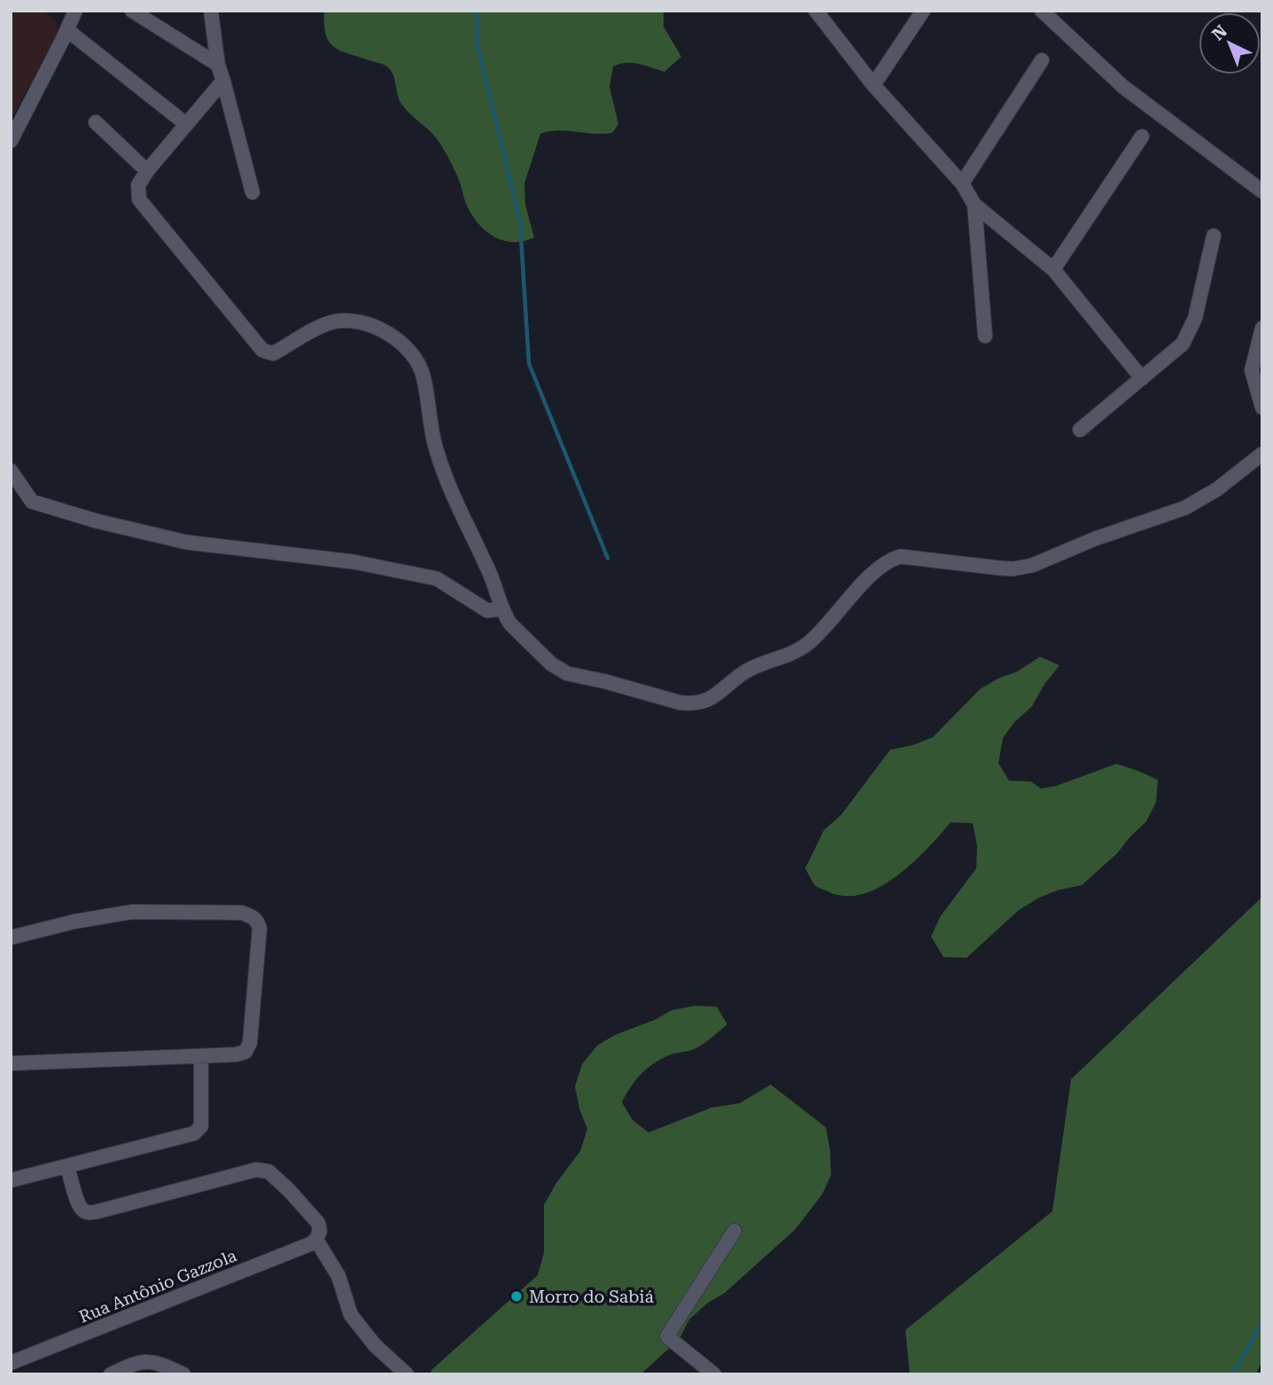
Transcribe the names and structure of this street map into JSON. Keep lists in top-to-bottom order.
{
  "streets": {
    "street": ["Rua Antônio Gazzola"]
  },
  "places": ["Morro do Sabiá"],
  "north": "top left"
}
